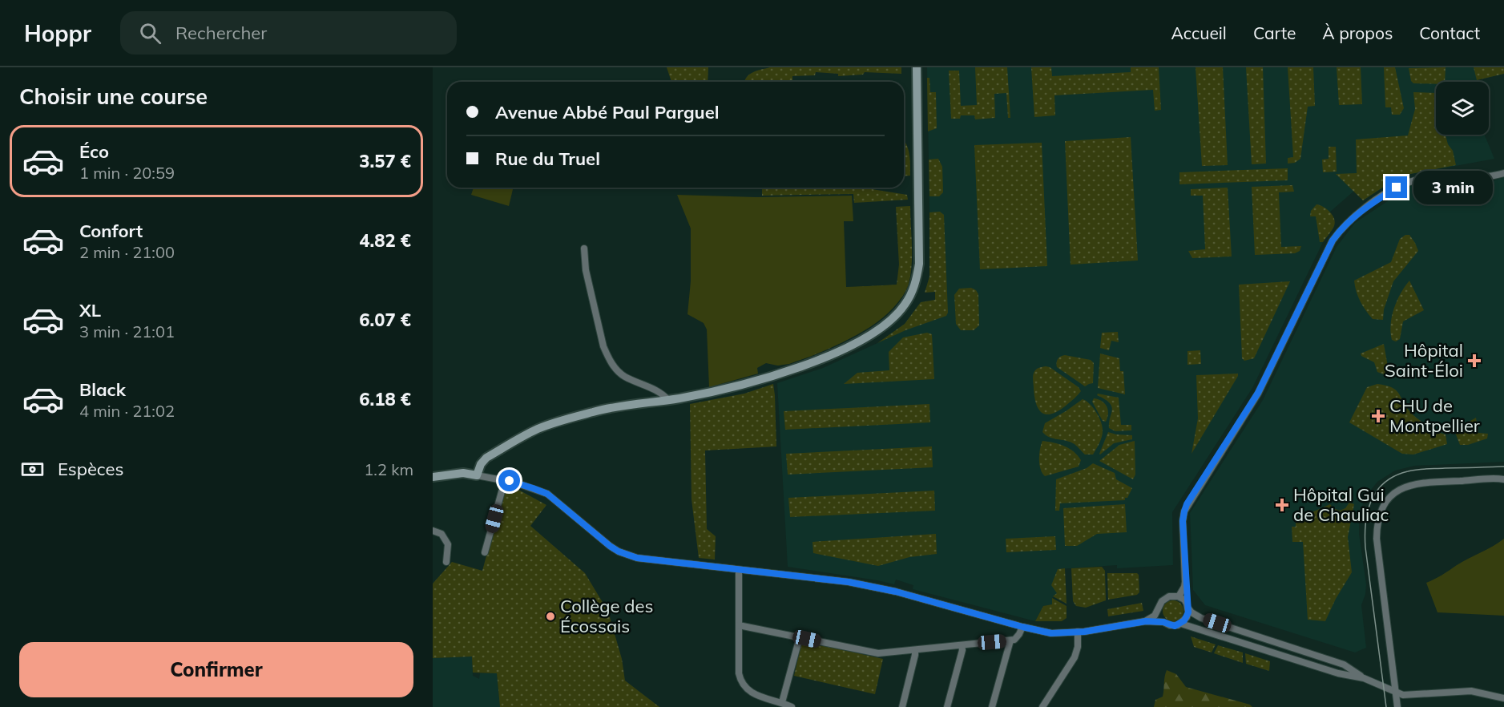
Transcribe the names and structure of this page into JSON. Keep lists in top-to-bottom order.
{
  "places": {
    "health": ["Hôpital Saint-Éloi", "CHU de Montpellier", "Hôpital Gui de Chauliac"],
    "other": ["Collège des Écossais"]
  },
  "page": {
    "header": "Hoppr",
    "search": "Rechercher",
    "nav": [
      "Accueil",
      "Carte",
      "À propos",
      "Contact"
    ],
    "heading": "Choisir une course",
    "banner": ["Avenue Abbé Paul Parguel", "Rue du Truel"],
    "list": [
      {
        "name": "Éco",
        "note": "1 min · 20:59",
        "value": "3.57 €"
      },
      {
        "name": "Confort",
        "note": "2 min · 21:00",
        "value": "4.82 €"
      },
      {
        "name": "XL",
        "note": "3 min · 21:01",
        "value": "6.07 €"
      },
      {
        "name": "Black",
        "note": "4 min · 21:02",
        "value": "6.18 €"
      }
    ],
    "bubble": "3 min",
    "pay": ["Espèces", "1.2 km"],
    "buttons": "Confirmer"
  }
}
